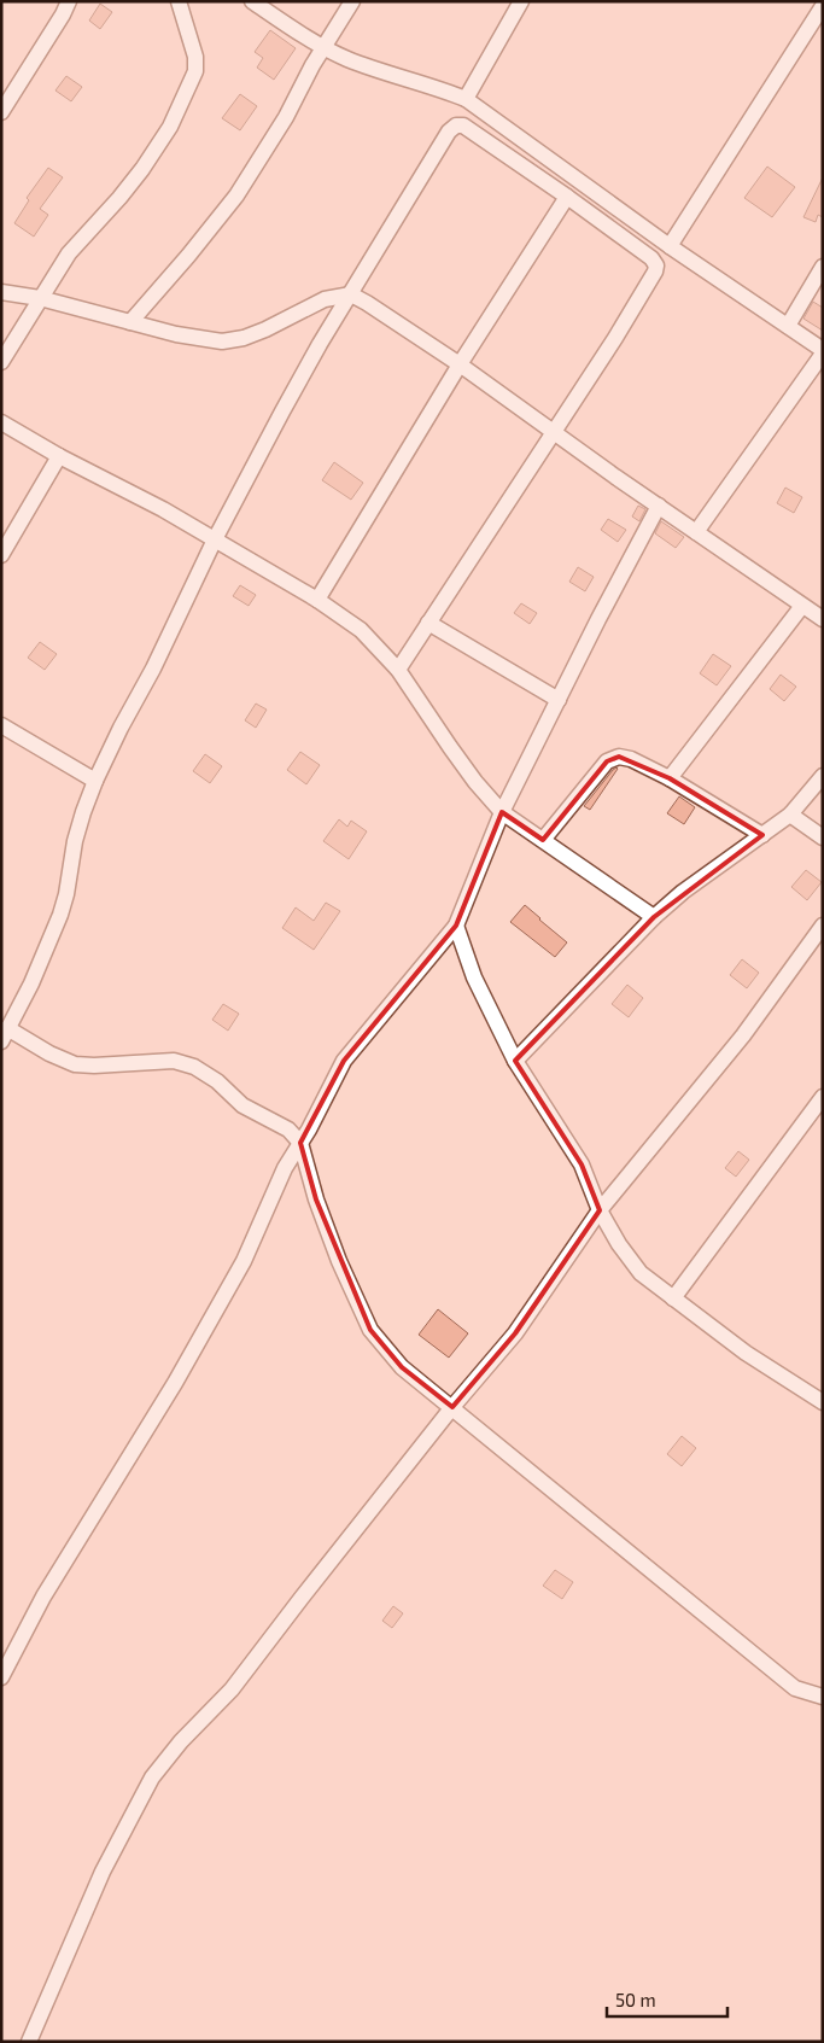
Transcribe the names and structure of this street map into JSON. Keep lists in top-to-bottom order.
{
  "scale_bar": "50 m"
}
